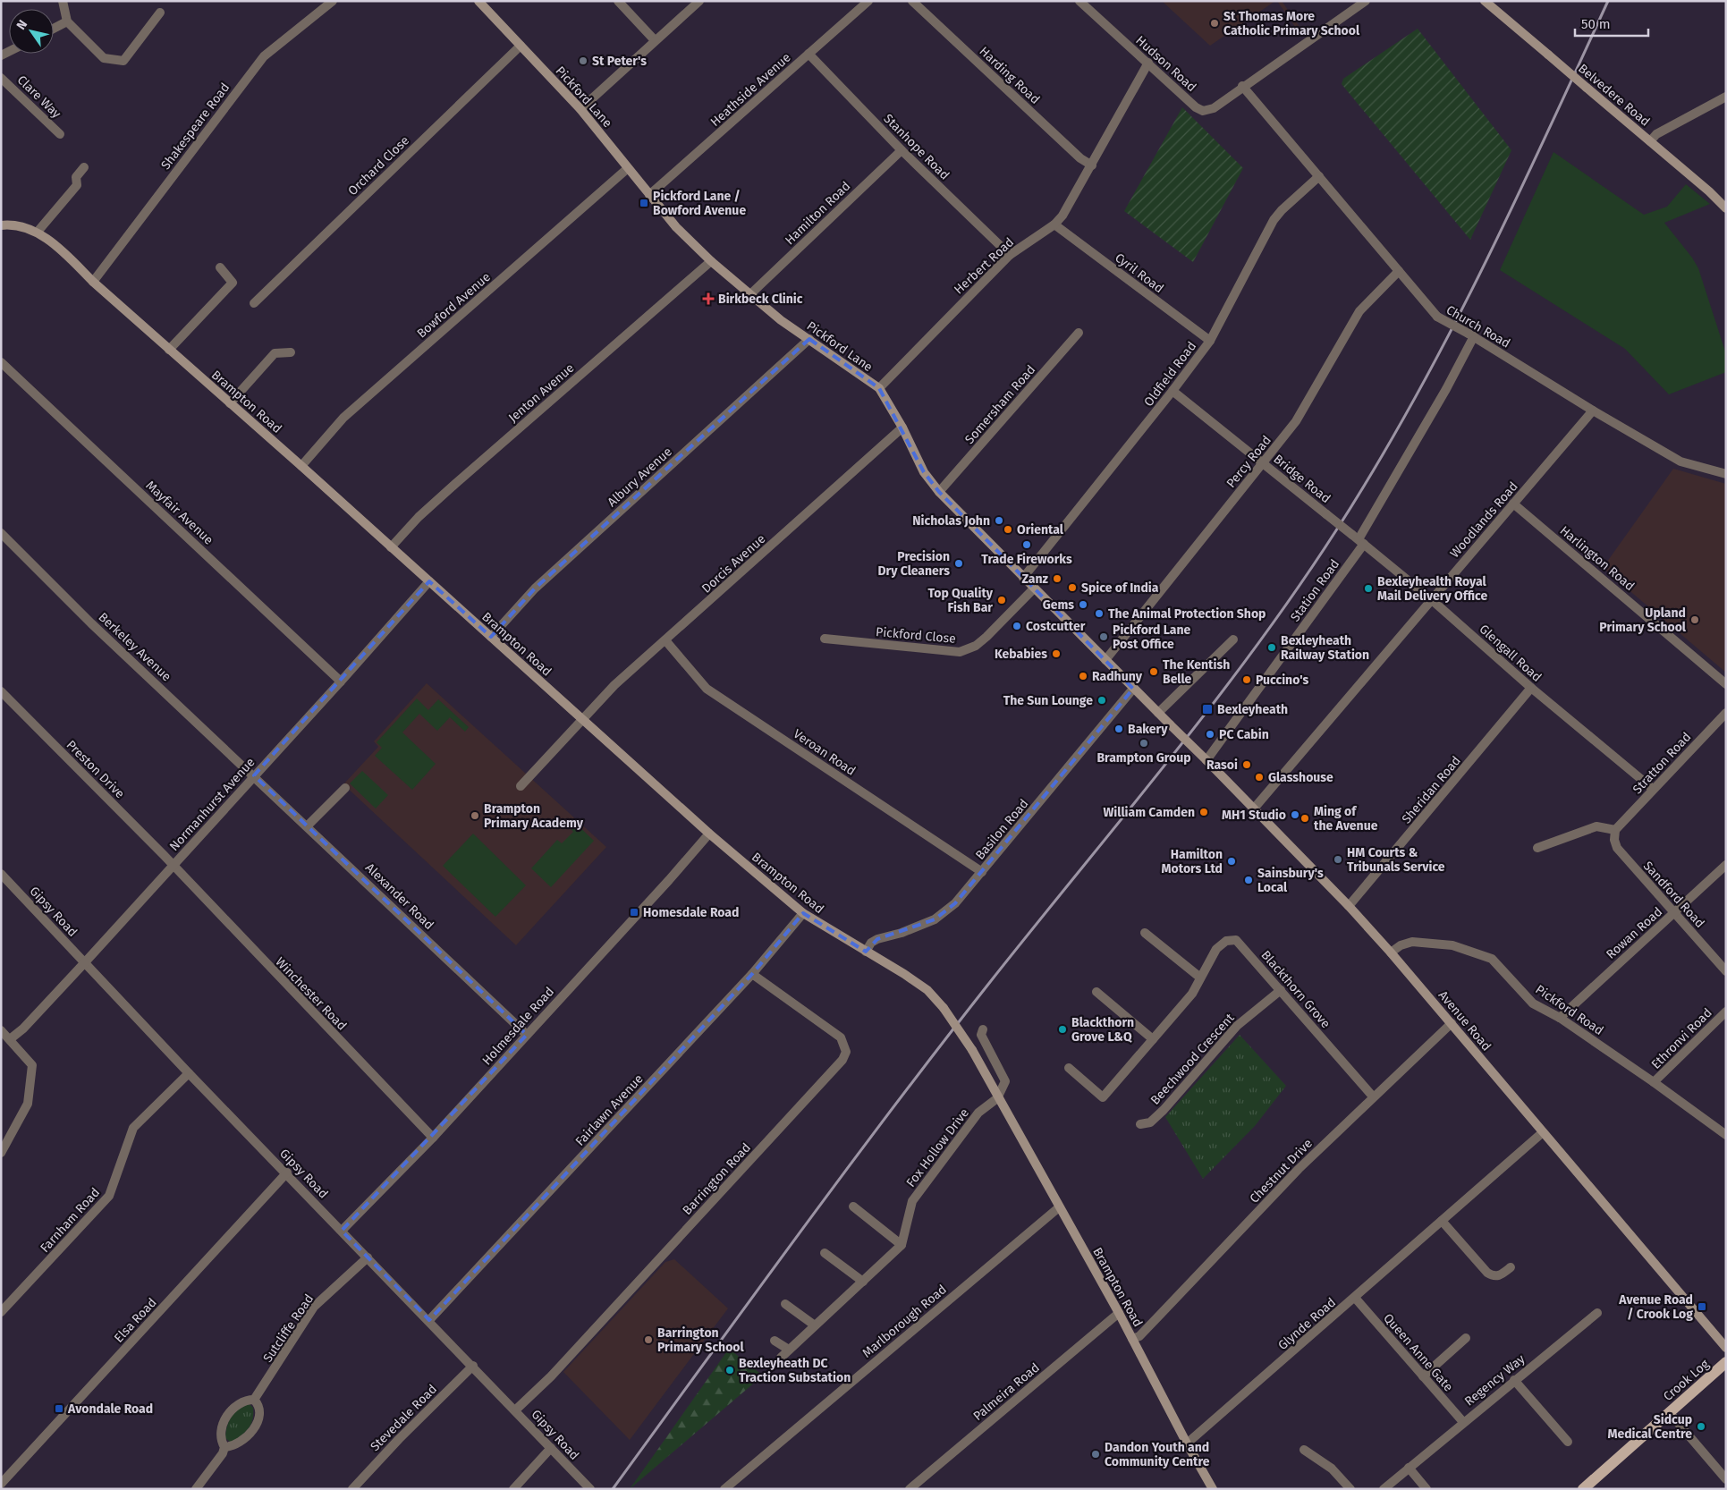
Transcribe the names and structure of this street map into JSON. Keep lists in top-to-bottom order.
{
  "streets": {
    "main road": ["Crook Log"],
    "street": [
      "Hudson Road",
      "Harding Road",
      "Heathside Avenue",
      "Belvedere Road",
      "Clare Way",
      "Pickford Lane",
      "Shakespeare Road",
      "Stanhope Road",
      "Orchard Close",
      "Hamilton Road",
      "Herbert Road",
      "Cyril Road",
      "Bowford Avenue",
      "Church Road",
      "Oldfield Road",
      "Jenton Avenue",
      "Brampton Road",
      "Somersham Road",
      "Percy Road",
      "Albury Avenue",
      "Bridge Road",
      "Mayfair Avenue",
      "Woodlands Road",
      "Harlington Road",
      "Dorcis Avenue",
      "Station Road",
      "Pickford Close",
      "Berkeley Avenue",
      "Glengall Road",
      "Veroan Road",
      "Stratton Road",
      "Preston Drive",
      "Sheridan Road",
      "Normanhurst Avenue",
      "Basilon Road",
      "Sandford Road",
      "Alexander Road",
      "Gipsy Road",
      "Rowan Road",
      "Blackthorn Grove",
      "Winchester Road",
      "Pickford Road",
      "Avenue Road",
      "Holmesdale Road",
      "Ethronvi Road",
      "Beechwood Crescent",
      "Fairlawn Avenue",
      "Fox Hollow Drive",
      "Chestnut Drive",
      "Barrington Road",
      "Farnham Road",
      "Elsa Road",
      "Marlborough Road",
      "Glynde Road",
      "Sutcliffe Road",
      "Queen Anne Gate",
      "Regency Way",
      "Palmeira Road",
      "Stevedale Road"
    ]
  },
  "crossings": [
    ["Hudson Road", "Herbert Road"],
    ["Hudson Road", "Church Road"],
    ["Harding Road", "Herbert Road"],
    ["Heathside Avenue", "Pickford Lane"],
    ["Heathside Avenue", "Stanhope Road"],
    ["Pickford Lane", "Orchard Close"],
    ["Pickford Lane", "Hamilton Road"],
    ["Pickford Lane", "Herbert Road"],
    ["Pickford Lane", "Bowford Avenue"],
    ["Pickford Lane", "Oldfield Road"],
    ["Pickford Lane", "Jenton Avenue"],
    ["Pickford Lane", "Somersham Road"],
    ["Pickford Lane", "Percy Road"],
    ["Pickford Lane", "Albury Avenue"],
    ["Pickford Lane", "Dorcis Avenue"],
    ["Pickford Lane", "Pickford Close"],
    ["Pickford Lane", "Basilon Road"],
    ["Pickford Lane", "Avenue Road"],
    ["Shakespeare Road", "Brampton Road"],
    ["Stanhope Road", "Hamilton Road"],
    ["Stanhope Road", "Herbert Road"],
    ["Herbert Road", "Cyril Road"],
    ["Cyril Road", "Oldfield Road"],
    ["Bowford Avenue", "Brampton Road"],
    ["Church Road", "Oldfield Road"],
    ["Church Road", "Percy Road"],
    ["Church Road", "Woodlands Road"],
    ["Church Road", "Station Road"],
    ["Oldfield Road", "Bridge Road"],
    ["Jenton Avenue", "Brampton Road"],
    ["Brampton Road", "Albury Avenue"],
    ["Brampton Road", "Dorcis Avenue"],
    ["Brampton Road", "Normanhurst Avenue"],
    ["Brampton Road", "Basilon Road"],
    ["Brampton Road", "Holmesdale Road"],
    ["Brampton Road", "Fairlawn Avenue"],
    ["Brampton Road", "Fox Hollow Drive"],
    ["Brampton Road", "Chestnut Drive"],
    ["Brampton Road", "Marlborough Road"],
    ["Brampton Road", "Glynde Road"],
    ["Brampton Road", "Palmeira Road"],
    ["Percy Road", "Bridge Road"],
    ["Bridge Road", "Station Road"],
    ["Bridge Road", "Glengall Road"],
    ["Mayfair Avenue", "Normanhurst Avenue"],
    ["Woodlands Road", "Harlington Road"],
    ["Woodlands Road", "Glengall Road"],
    ["Woodlands Road", "Avenue Road"],
    ["Dorcis Avenue", "Veroan Road"],
    ["Station Road", "Glengall Road"],
    ["Station Road", "Avenue Road"],
    ["Berkeley Avenue", "Normanhurst Avenue"],
    ["Berkeley Avenue", "Alexander Road"],
    ["Glengall Road", "Stratton Road"],
    ["Glengall Road", "Sheridan Road"],
    ["Veroan Road", "Basilon Road"],
    ["Stratton Road", "Sandford Road"],
    ["Preston Drive", "Normanhurst Avenue"],
    ["Preston Drive", "Winchester Road"],
    ["Sheridan Road", "Avenue Road"],
    ["Normanhurst Avenue", "Alexander Road"],
    ["Normanhurst Avenue", "Gipsy Road"],
    ["Normanhurst Avenue", "Winchester Road"],
    ["Sandford Road", "Rowan Road"],
    ["Alexander Road", "Holmesdale Road"],
    ["Gipsy Road", "Holmesdale Road"],
    ["Gipsy Road", "Fairlawn Avenue"],
    ["Gipsy Road", "Barrington Road"],
    ["Gipsy Road", "Farnham Road"],
    ["Gipsy Road", "Elsa Road"],
    ["Gipsy Road", "Sutcliffe Road"],
    ["Gipsy Road", "Stevedale Road"],
    ["Rowan Road", "Pickford Road"],
    ["Blackthorn Grove", "Beechwood Crescent"],
    ["Blackthorn Grove", "Chestnut Drive"],
    ["Winchester Road", "Holmesdale Road"],
    ["Pickford Road", "Avenue Road"],
    ["Pickford Road", "Ethronvi Road"],
    ["Avenue Road", "Chestnut Drive"],
    ["Avenue Road", "Glynde Road"],
    ["Fairlawn Avenue", "Barrington Road"],
    ["Glynde Road", "Queen Anne Gate"],
    ["Queen Anne Gate", "Regency Way"]
  ],
  "places": {
    "other": [
      "St Thomas More Catholic Primary School",
      "St Peter's",
      "Nicholas John",
      "Oriental",
      "Trade Fireworks",
      "Precision Dry Cleaners",
      "Zanz",
      "Spice of India",
      "Bexleyhealth Royal Mail Delivery Office",
      "Top Quality Fish Bar",
      "Gems",
      "The Animal Protection Shop",
      "Upland Primary School",
      "Costcutter",
      "Pickford Lane Post Office",
      "Bexleyheath Railway Station",
      "Kebabies",
      "The Kentish Belle",
      "Radhuny",
      "Puccino's",
      "The Sun Lounge",
      "Bakery",
      "PC Cabin",
      "Brampton Group",
      "Rasoi",
      "Glasshouse",
      "William Camden",
      "MH1 Studio",
      "Brampton Primary Academy",
      "Ming of the Avenue",
      "HM Courts & Tribunals Service",
      "Hamilton Motors Ltd",
      "Sainsbury's Local",
      "Blackthorn Grove L&Q",
      "Barrington Primary School",
      "Bexleyheath DC Traction Substation",
      "Sidcup Medical Centre",
      "Dandon Youth and Community Centre"
    ],
    "transit": [
      "Pickford Lane / Bowford Avenue",
      "Bexleyheath",
      "Homesdale Road",
      "Avenue Road / Crook Log",
      "Avondale Road"
    ],
    "health": ["Birkbeck Clinic"]
  },
  "scale_bar": "50 m",
  "north": "top left"
}
